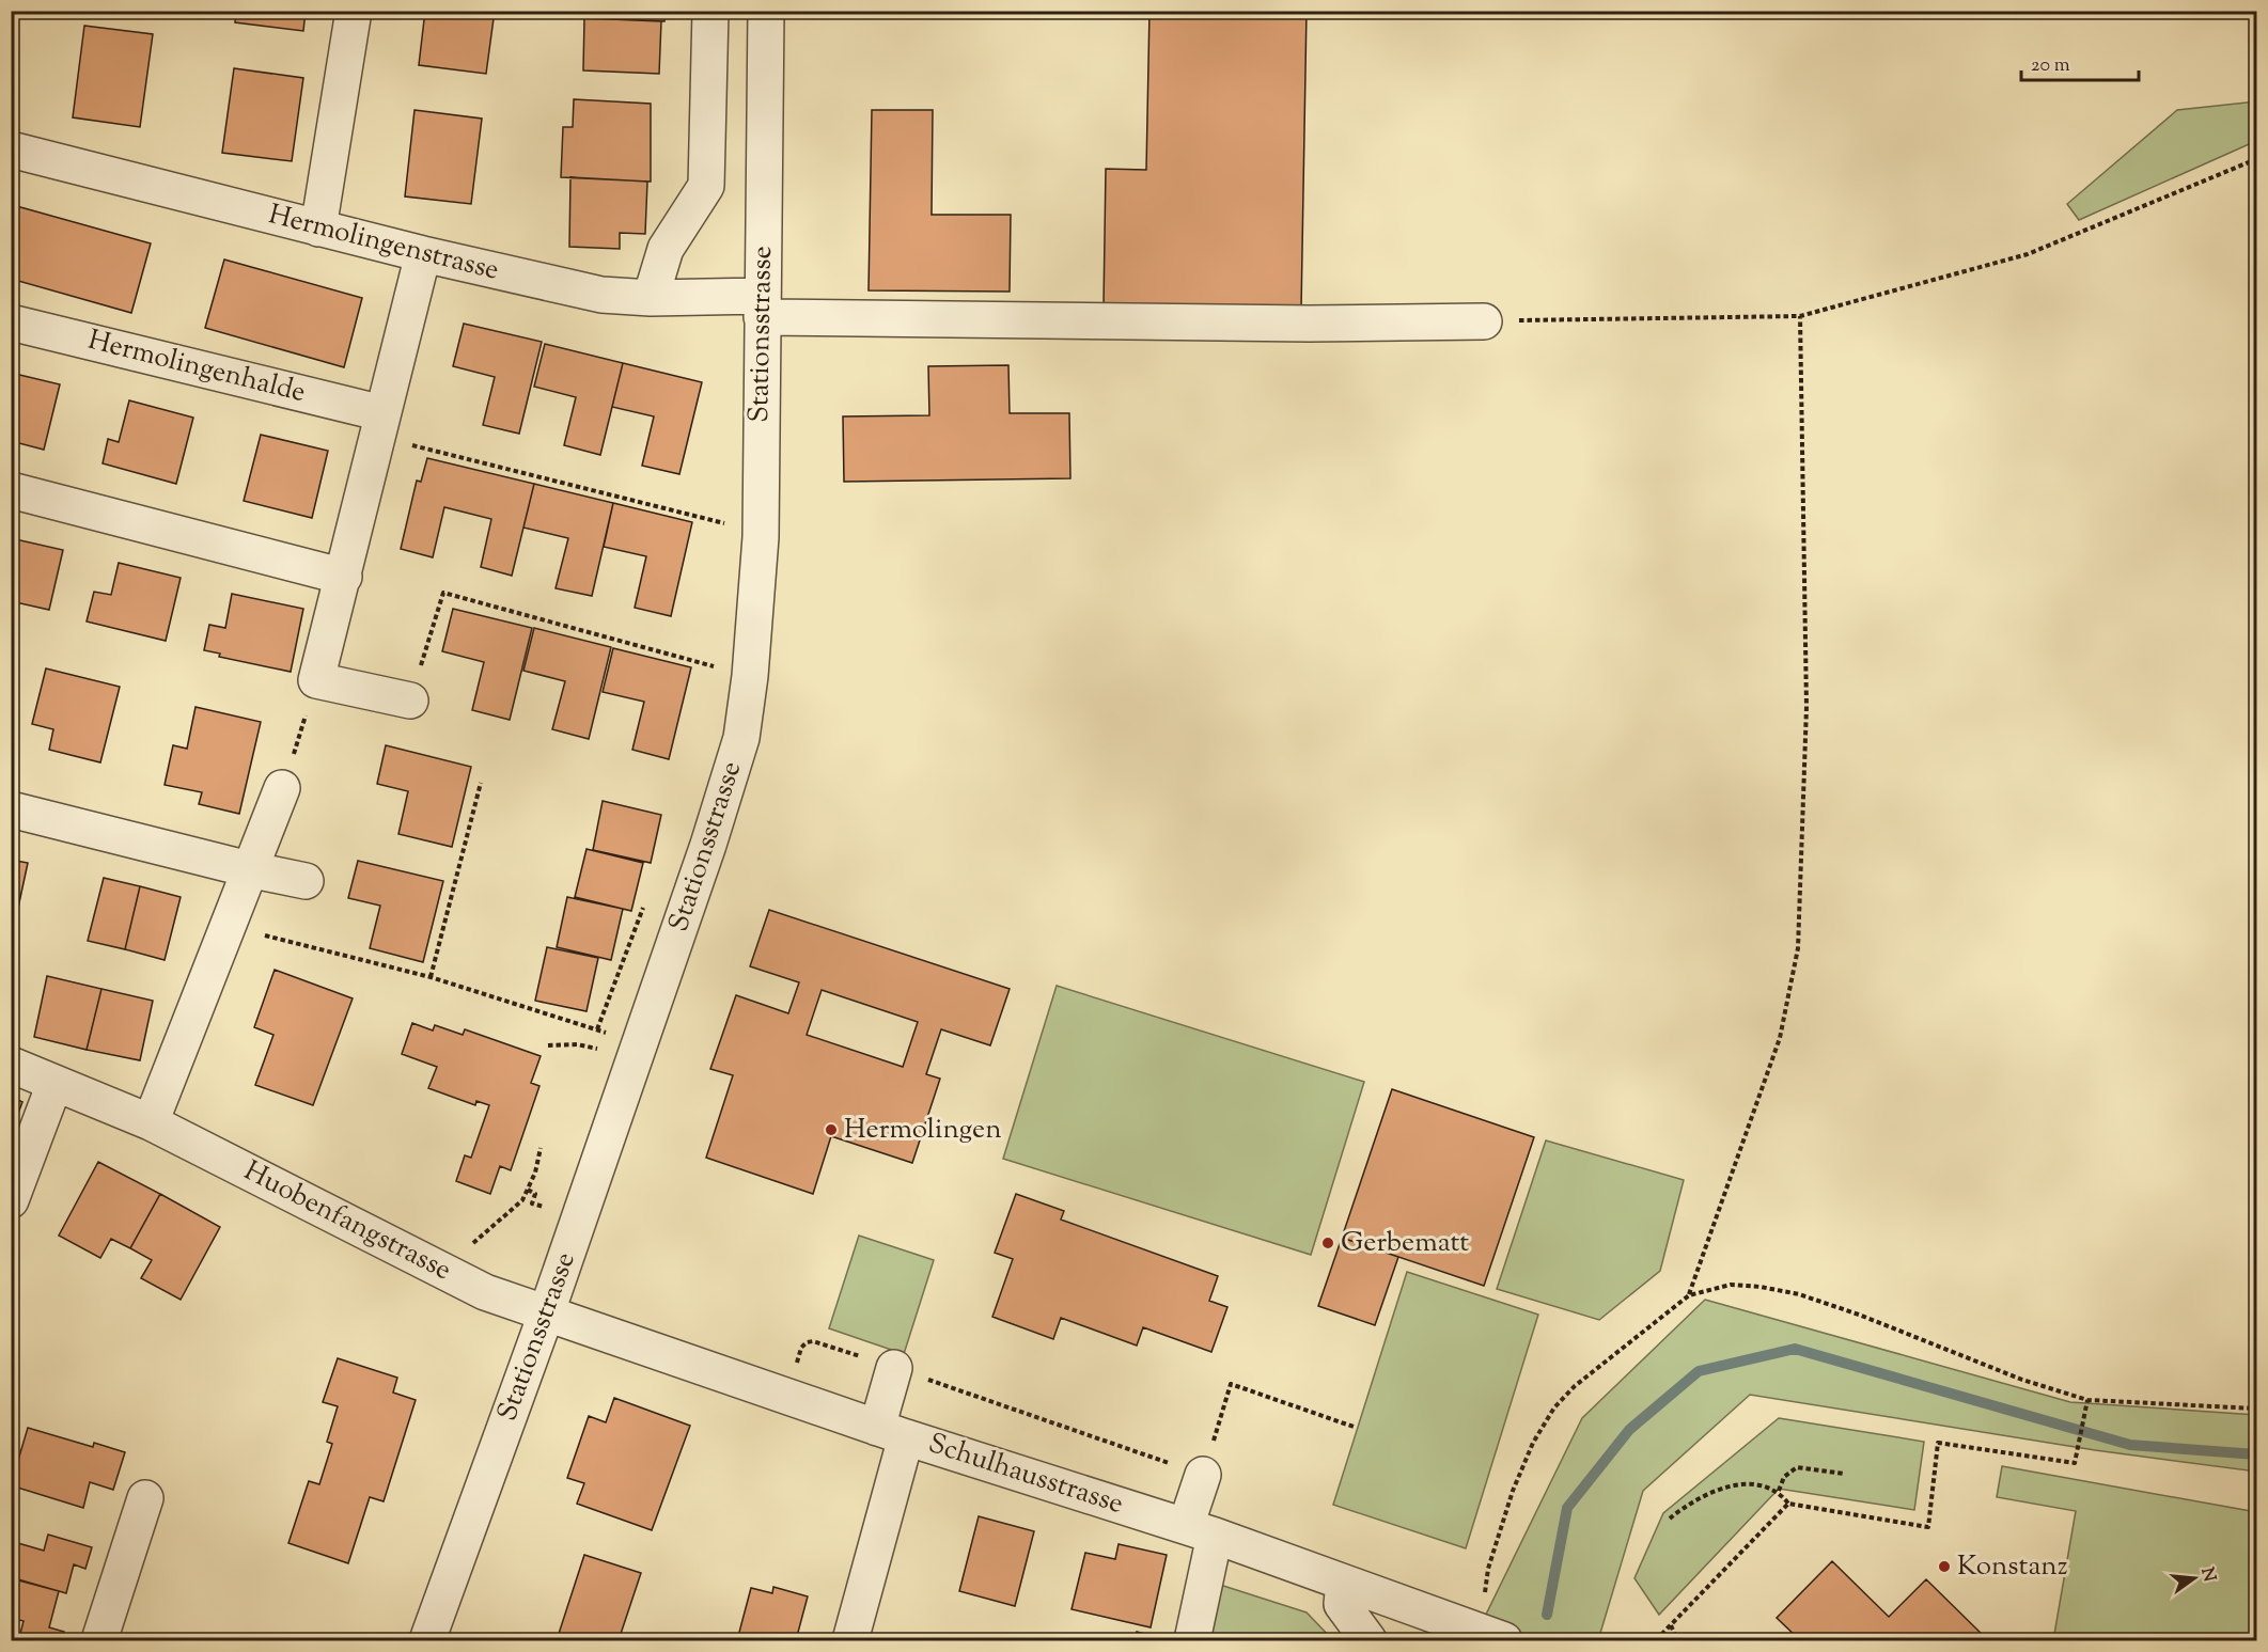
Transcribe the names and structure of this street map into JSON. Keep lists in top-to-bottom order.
{
  "streets": {
    "street": [
      "Hermolingenstrasse",
      "Stationsstrasse",
      "Hermolingenhalde",
      "Huobenfangstrasse",
      "Schulhausstrasse"
    ]
  },
  "crossings": [
    ["Hermolingenstrasse", "Stationsstrasse"],
    ["Stationsstrasse", "Huobenfangstrasse"],
    ["Stationsstrasse", "Schulhausstrasse"],
    ["Huobenfangstrasse", "Schulhausstrasse"]
  ],
  "places": ["Hermolingen", "Gerbematt", "Konstanz"],
  "scale_bar": "20 m",
  "north": "right"
}
